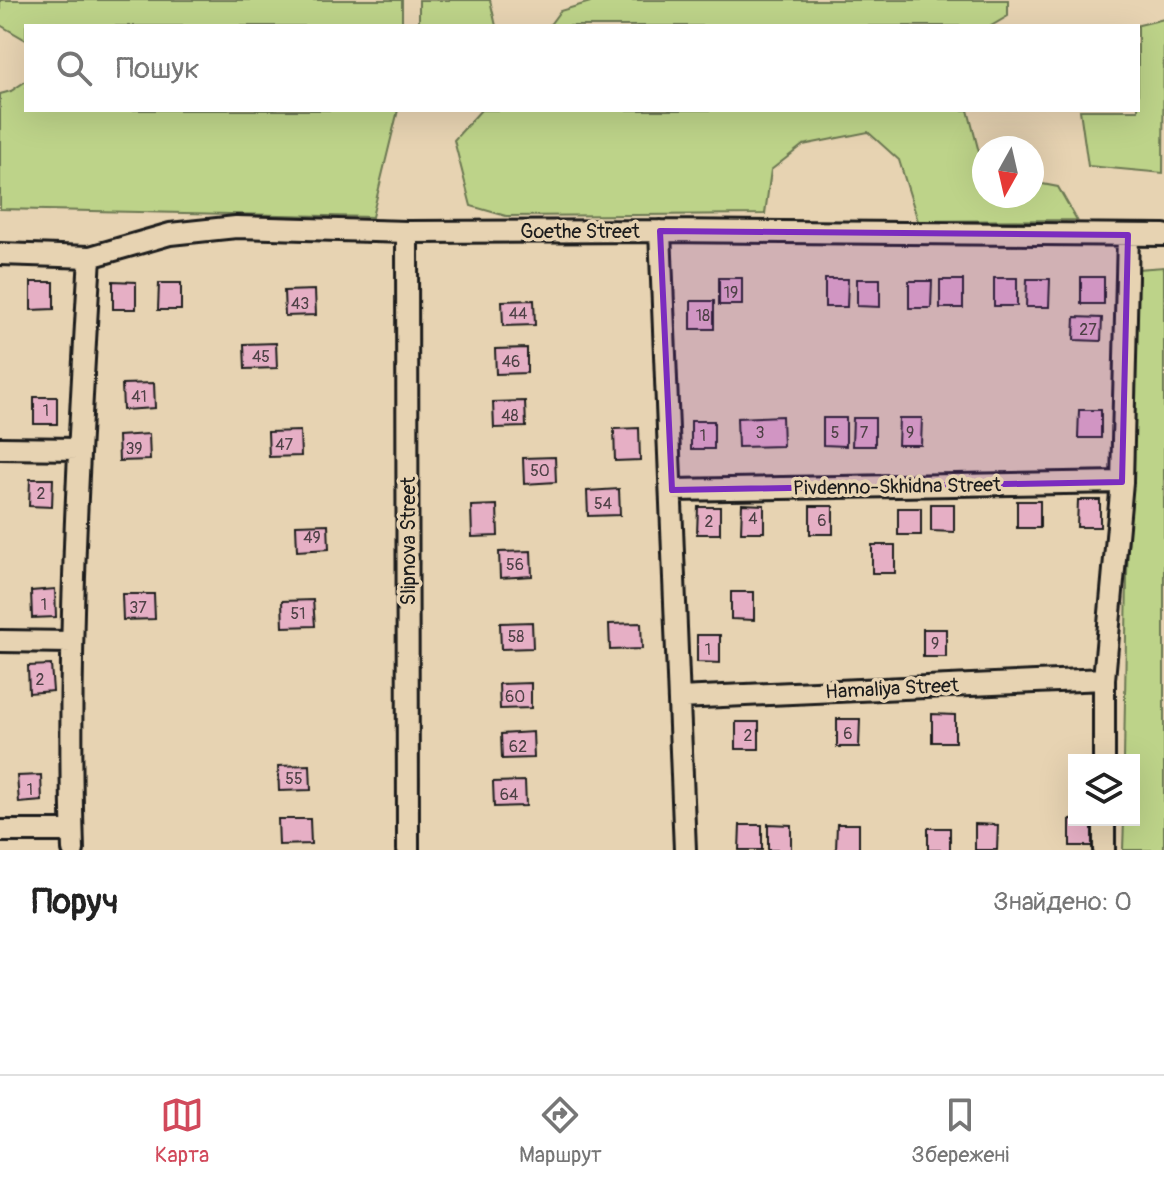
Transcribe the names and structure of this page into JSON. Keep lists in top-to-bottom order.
{
  "streets": {
    "street": [
      "Goethe Street",
      "Pivdenno-Skhidna Street",
      "Slipnova Street",
      "Hamaliya Street"
    ]
  },
  "crossings": [
    ["Goethe Street", "Slipnova Street"]
  ],
  "house_numbers": [
    "19",
    "43",
    "44",
    "18",
    "27",
    "45",
    "46",
    "41",
    "1",
    "48",
    "3",
    "5",
    "7",
    "9",
    "1",
    "47",
    "39",
    "50",
    "2",
    "54",
    "4",
    "6",
    "2",
    "49",
    "56",
    "1",
    "37",
    "51",
    "58",
    "9",
    "1",
    "2",
    "60",
    "6",
    "2",
    "62",
    "55",
    "1",
    "64"
  ],
  "north": "bottom",
  "page": {
    "search": "Пошук",
    "heading": ["Поруч", "Знайдено: 0"],
    "nav": ["Карта", "Маршрут", "Збережені"]
  }
}
